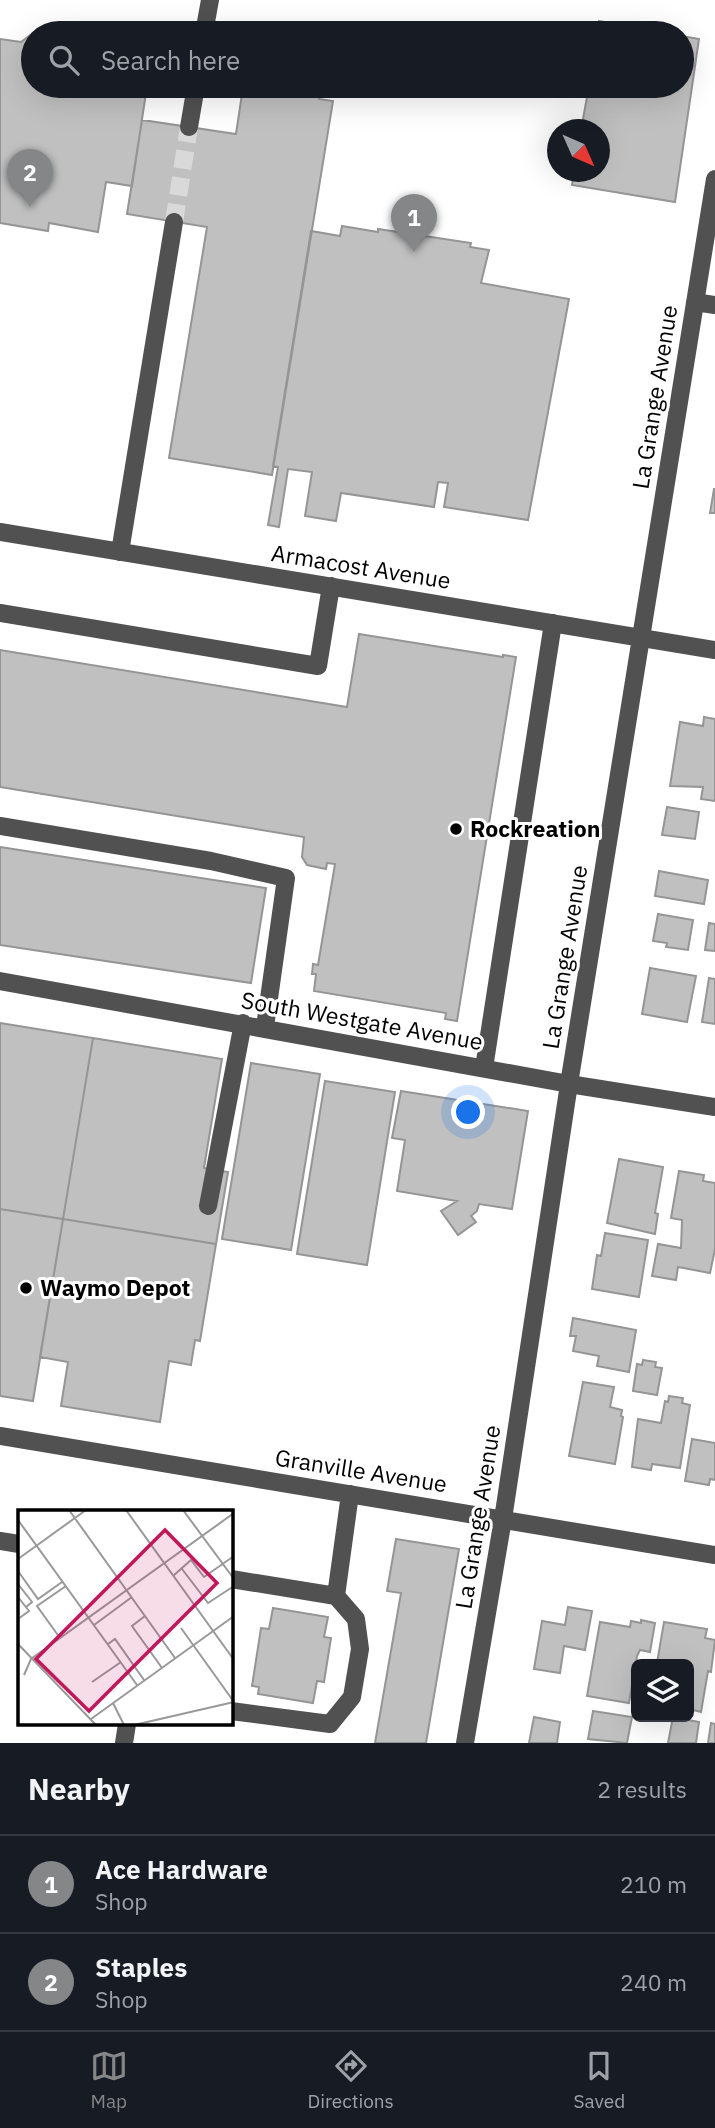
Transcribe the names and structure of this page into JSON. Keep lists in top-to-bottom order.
{
  "streets": {
    "street": [
      "La Grange Avenue",
      "Armacost Avenue",
      "South Westgate Avenue",
      "Granville Avenue"
    ]
  },
  "crossings": [
    ["La Grange Avenue", "Armacost Avenue"],
    ["La Grange Avenue", "South Westgate Avenue"],
    ["La Grange Avenue", "Granville Avenue"]
  ],
  "places": ["Rockreation", "Waymo Depot"],
  "north": "bottom right",
  "page": {
    "search": "Search here",
    "pins": ["2", "1"],
    "heading": ["Nearby", "2 results"],
    "list": [
      {
        "mark": "1",
        "name": "Ace Hardware",
        "note": "Shop",
        "value": "210 m"
      },
      {
        "mark": "2",
        "name": "Staples",
        "note": "Shop",
        "value": "240 m"
      }
    ],
    "nav": ["Map", "Directions", "Saved"]
  }
}
